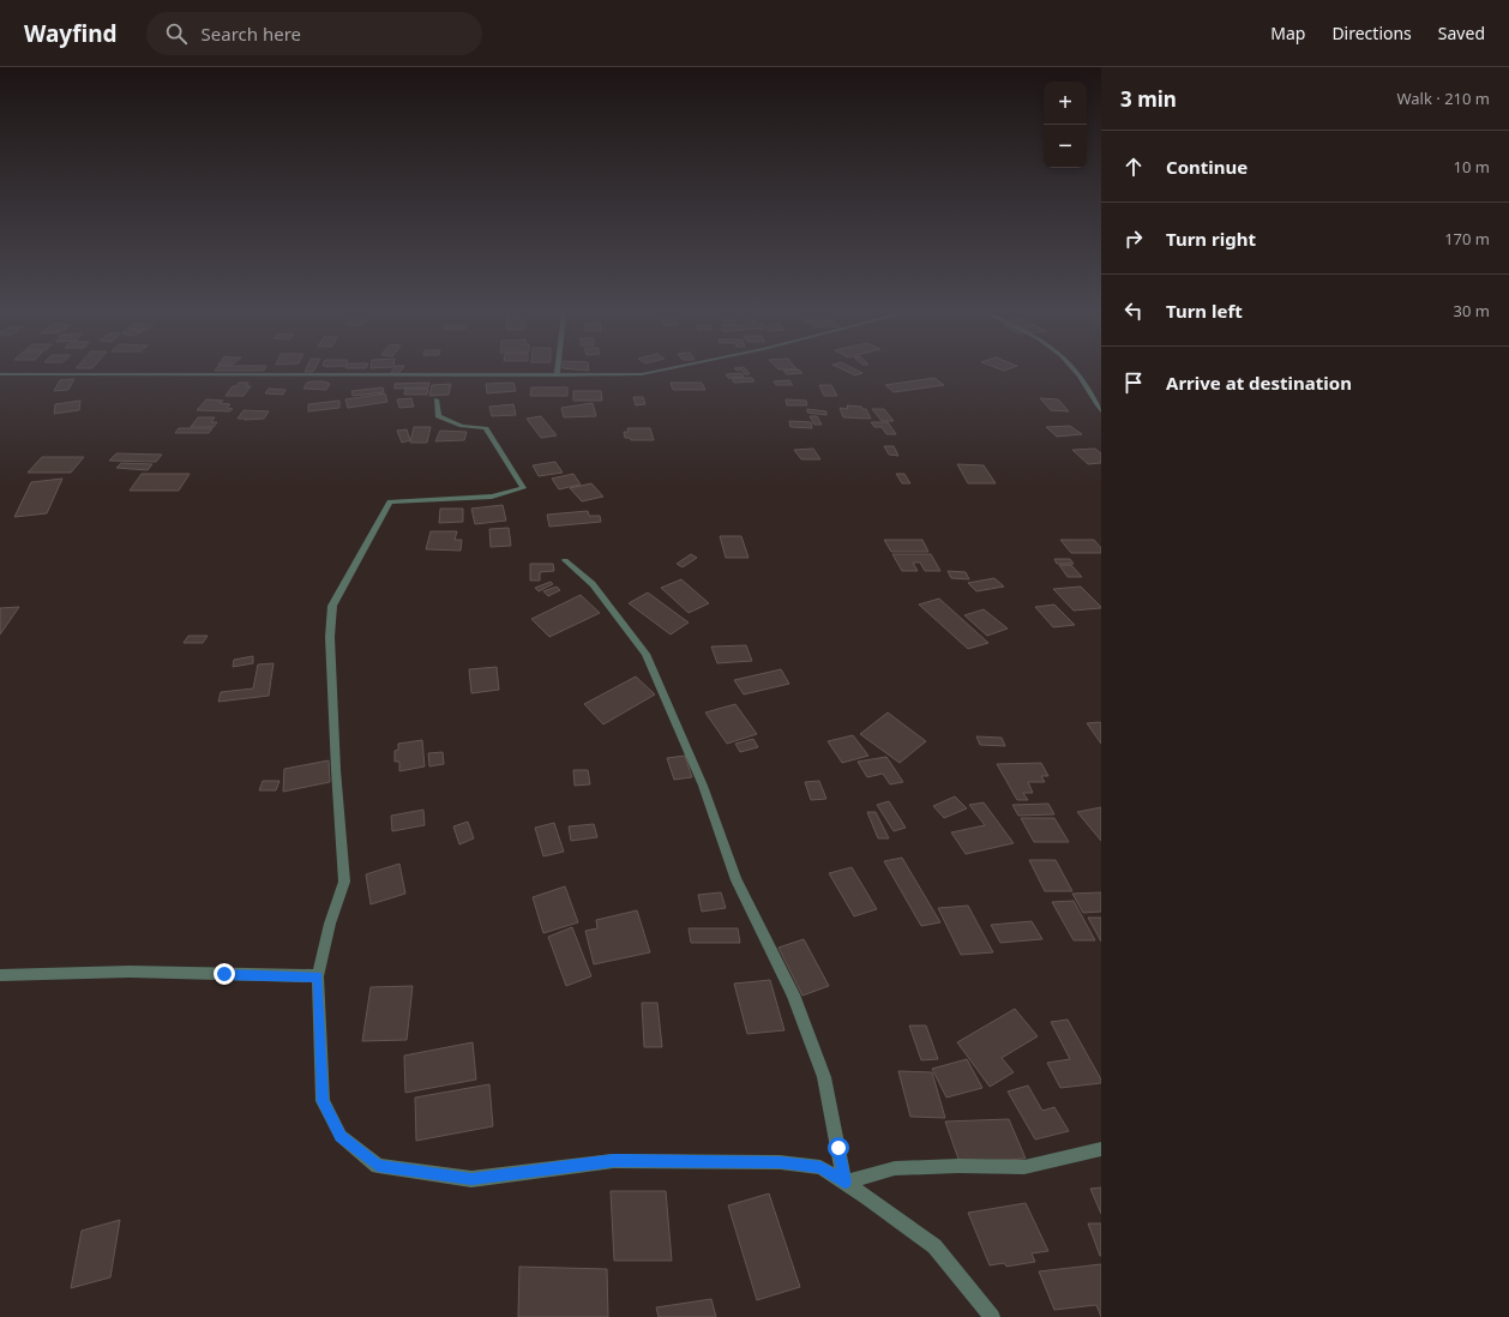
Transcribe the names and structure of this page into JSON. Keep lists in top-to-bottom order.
{
  "page": {
    "header": "Wayfind",
    "search": "Search here",
    "nav": ["Map", "Directions", "Saved"],
    "heading": ["3 min", "Walk · 210 m"],
    "map_buttons": ["+", "−"],
    "list": [
      ["Continue", "10 m"],
      ["Turn right", "170 m"],
      ["Turn left", "30 m"],
      "Arrive at destination"
    ]
  }
}
